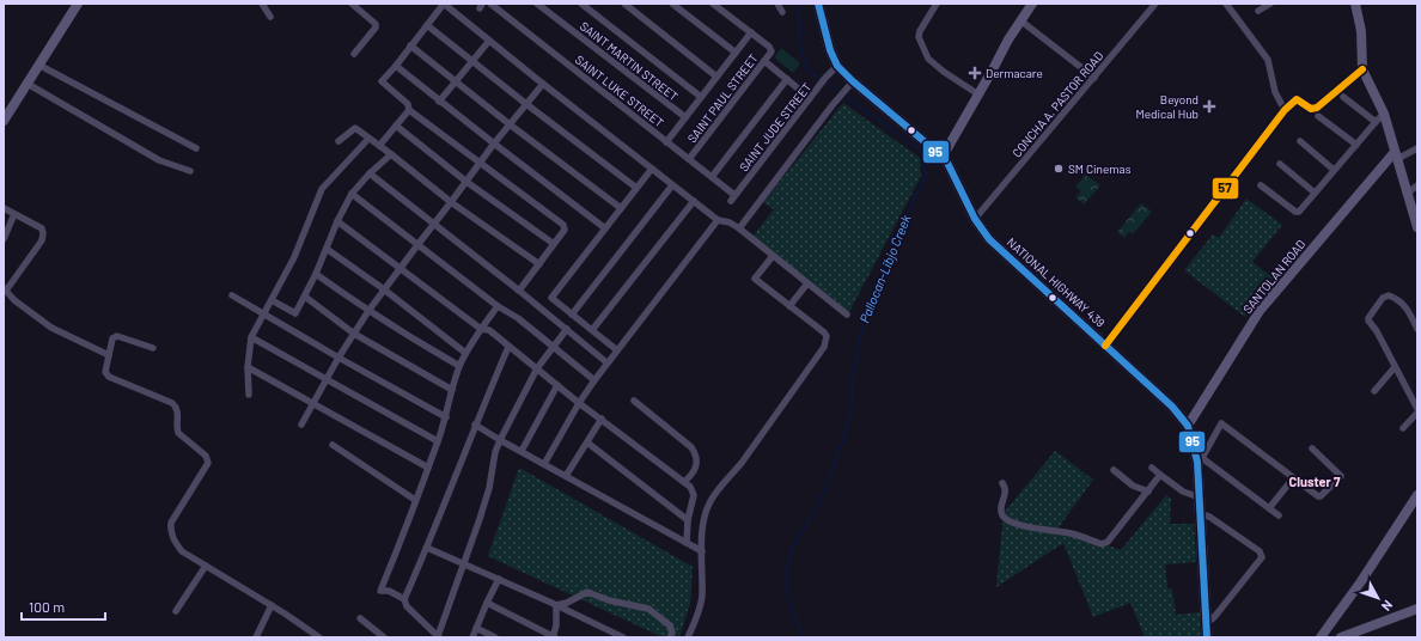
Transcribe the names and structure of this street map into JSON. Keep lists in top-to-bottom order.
{
  "streets": {
    "main road": ["NATIONAL HIGHWAY 439"],
    "street": [
      "SAINT MARTIN STREET",
      "SAINT LUKE STREET",
      "SAINT PAUL STREET",
      "CONCHA A. PASTOR ROAD",
      "SAINT JUDE STREET",
      "SANTOLAN ROAD"
    ]
  },
  "crossings": [
    ["SAINT LUKE STREET", "SAINT PAUL STREET"],
    ["SAINT LUKE STREET", "SAINT JUDE STREET"],
    ["CONCHA A. PASTOR ROAD", "NATIONAL HIGHWAY 439"],
    ["SAINT JUDE STREET", "NATIONAL HIGHWAY 439"],
    ["SANTOLAN ROAD", "NATIONAL HIGHWAY 439"]
  ],
  "districts": ["Cluster 7"],
  "water": ["Pallocan-Libjo Creek"],
  "places": {
    "health": ["Dermacare", "Beyond Medical Hub"],
    "other": ["SM Cinemas"]
  },
  "lines": ["transit line 95", "transit line 57"],
  "scale_bar": "100 m",
  "north": "bottom right"
}
